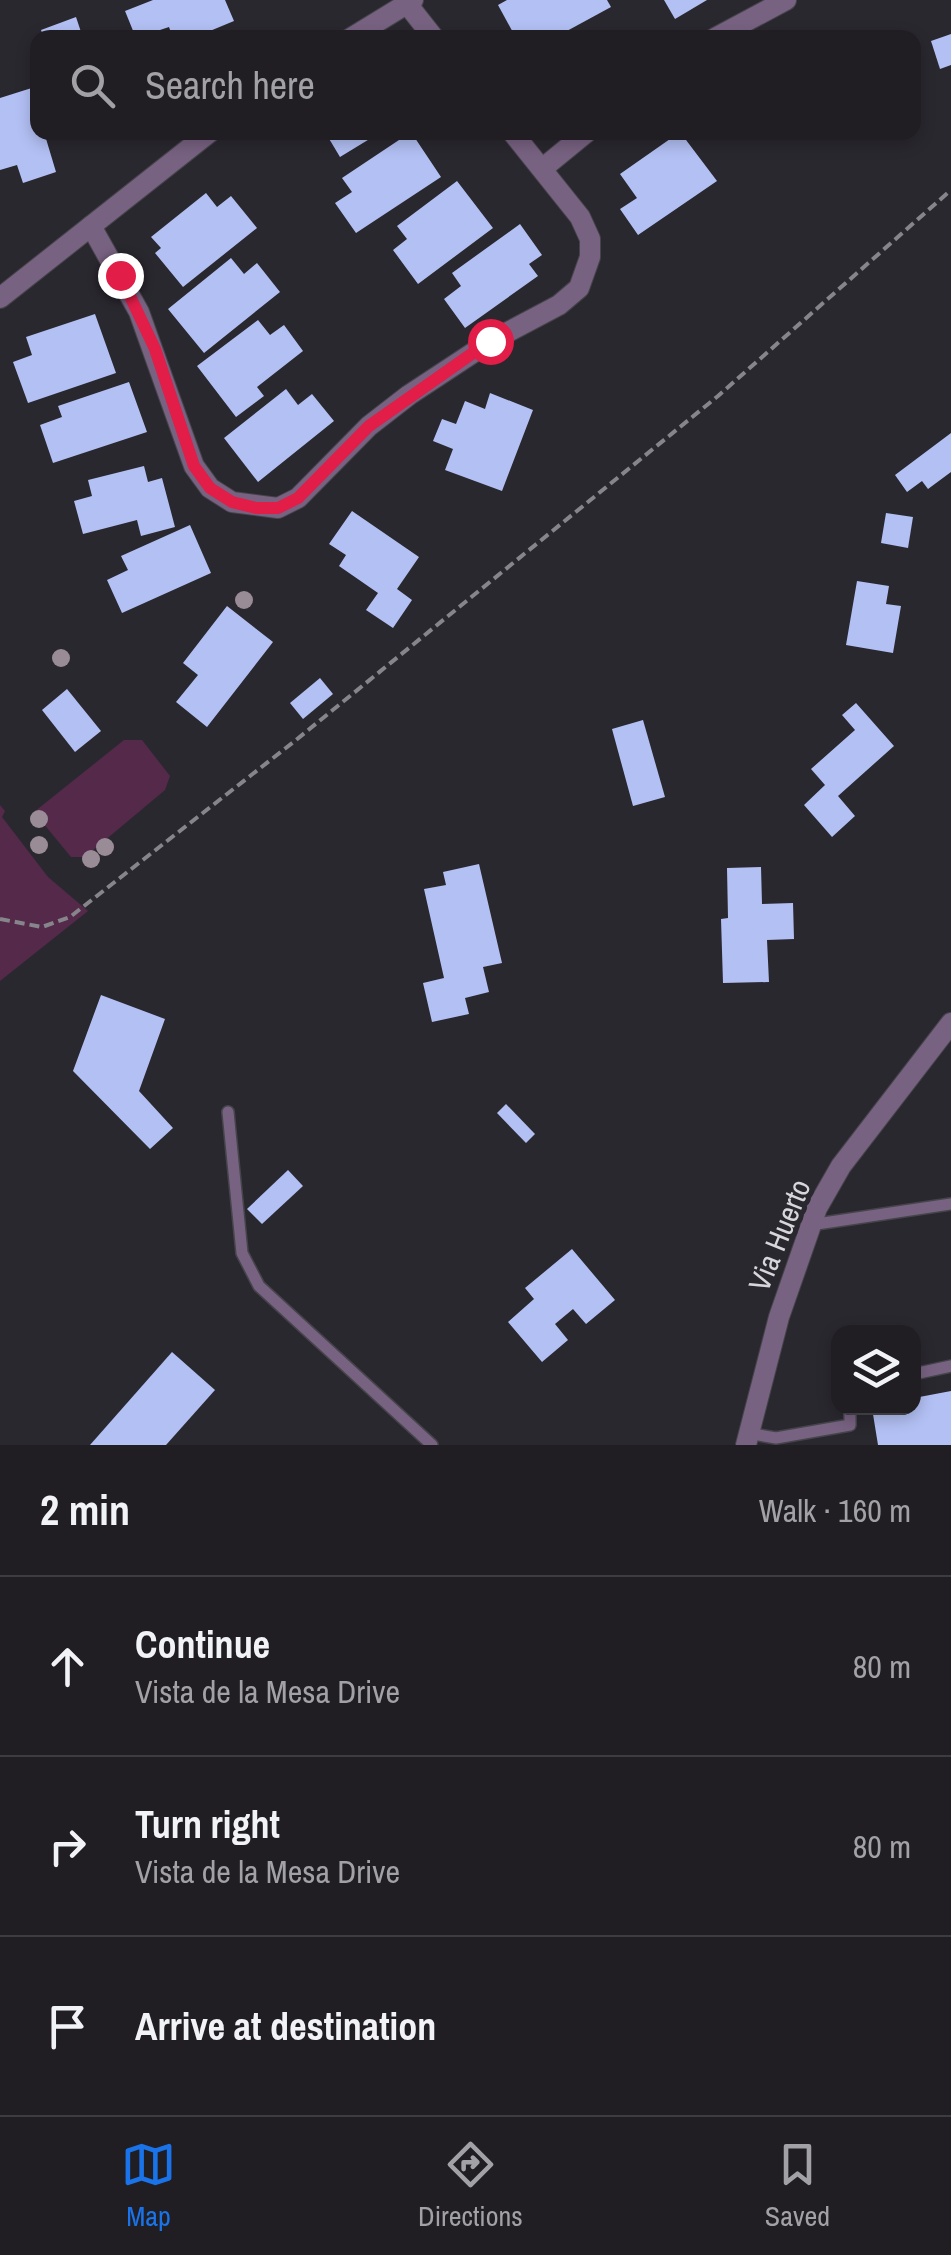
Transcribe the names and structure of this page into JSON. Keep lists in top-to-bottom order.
{
  "streets": {
    "street": ["Via Huerto"]
  },
  "page": {
    "search": "Search here",
    "heading": ["2 min", "Walk · 160 m"],
    "list": [
      ["Continue", "Vista de la Mesa Drive", "80 m"],
      ["Turn right", "Vista de la Mesa Drive", "80 m"],
      "Arrive at destination"
    ],
    "nav": ["Map", "Directions", "Saved"]
  }
}
